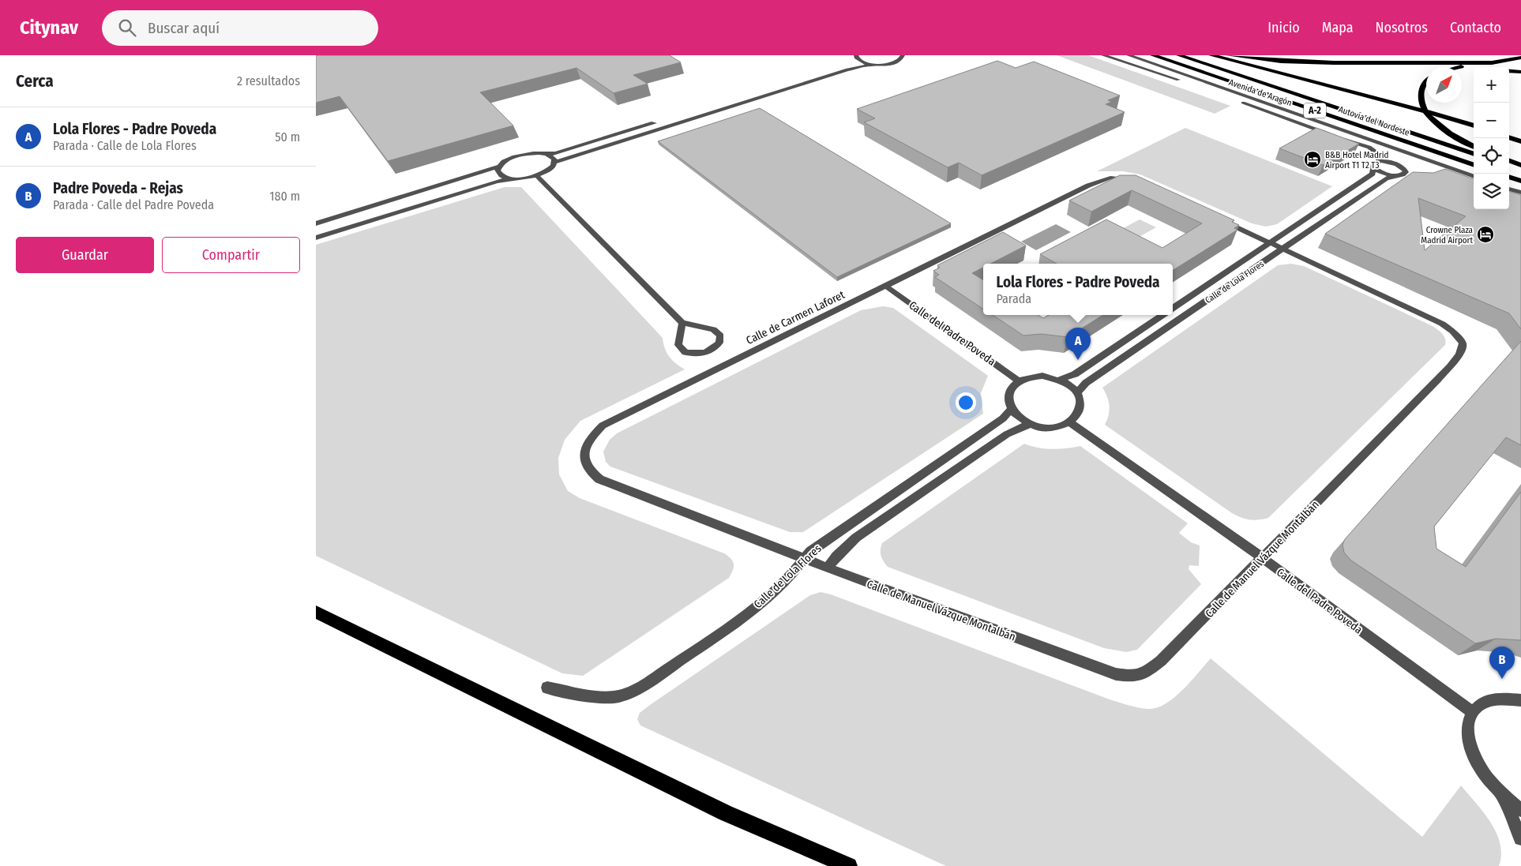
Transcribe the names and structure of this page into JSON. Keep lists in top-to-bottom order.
{
  "streets": {
    "highway": ["A-2", "Autovía del Nordeste"],
    "street": [
      "Avenida de Aragón",
      "Calle de Lola Flores",
      "Calle de Carmen Laforet",
      "Calle del Padre Poveda",
      "Calle de Manuel Vázque Montalbán"
    ]
  },
  "crossings": [
    ["Calle de Lola Flores", "Calle de Carmen Laforet"],
    ["Calle de Lola Flores", "Calle del Padre Poveda"],
    ["Calle de Lola Flores", "Calle de Manuel Vázque Montalbán"],
    ["Calle de Carmen Laforet", "Calle del Padre Poveda"],
    ["Calle de Carmen Laforet", "Calle de Manuel Vázque Montalbán"],
    ["Calle del Padre Poveda", "Calle de Manuel Vázque Montalbán"]
  ],
  "places": {
    "hotel": ["B&B Hotel Madrid Airport T1 T2 T3", "Crowne Plaza Madrid Airport"]
  },
  "north": "top right",
  "page": {
    "header": "Citynav",
    "search": "Buscar aquí",
    "nav": [
      "Inicio",
      "Mapa",
      "Nosotros",
      "Contacto"
    ],
    "heading": ["Cerca", "2 resultados"],
    "map_buttons": ["+", "−"],
    "list": [
      {
        "mark": "A",
        "name": "Lola Flores - Padre Poveda",
        "note": "Parada · Calle de Lola Flores",
        "value": "50 m"
      },
      {
        "mark": "B",
        "name": "Padre Poveda - Rejas",
        "note": "Parada · Calle del Padre Poveda",
        "value": "180 m"
      }
    ],
    "buttons": ["Guardar", "Compartir"],
    "popup": ["Lola Flores - Padre Poveda", "Parada"],
    "pins": ["A", "B"]
  }
}
